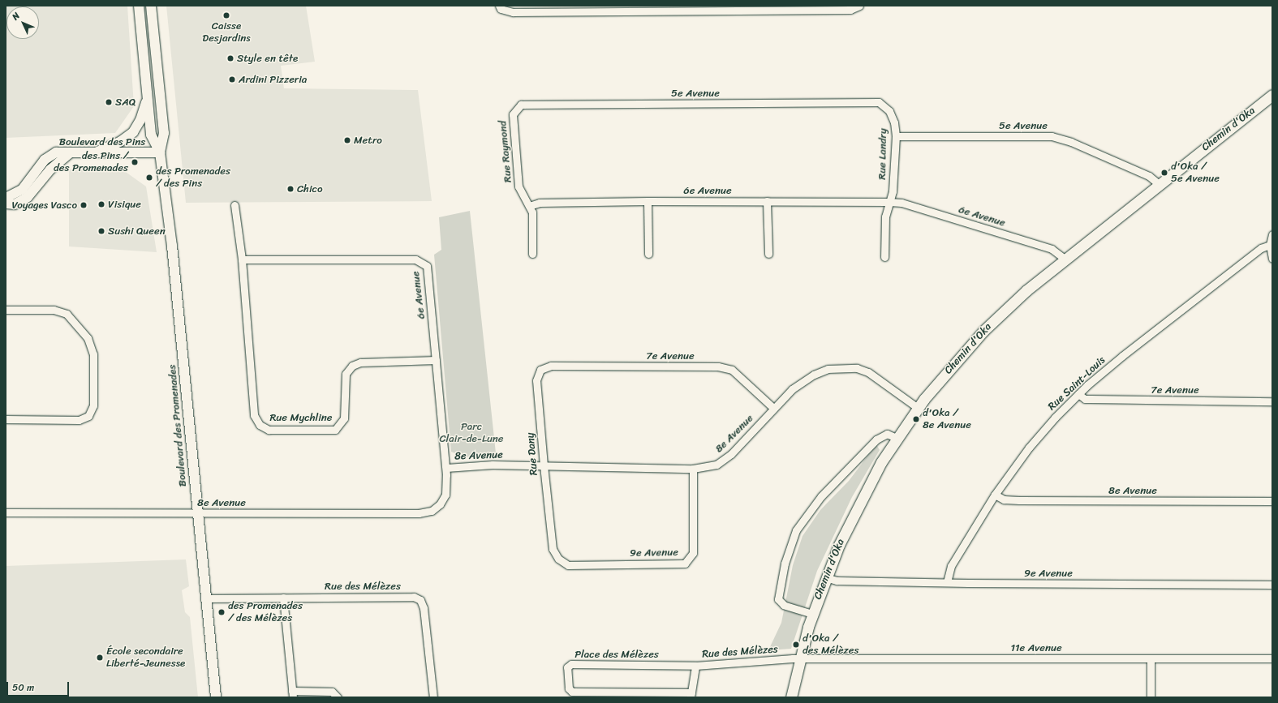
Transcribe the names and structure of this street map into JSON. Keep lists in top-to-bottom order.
{
  "streets": {
    "main road": ["Chemin d'Oka"],
    "street": [
      "5e Avenue",
      "Boulevard des Pins",
      "Rue Raymond",
      "Rue Landry",
      "6e Avenue",
      "7e Avenue",
      "Rue Saint-Louis",
      "Rue Mychline",
      "Boulevard des Promenades",
      "8e Avenue",
      "Rue Dany",
      "9e Avenue",
      "Rue des Mélèzes",
      "11e Avenue",
      "Place des Mélèzes"
    ]
  },
  "crossings": [
    ["5e Avenue", "Chemin d'Oka"],
    ["5e Avenue", "Rue Raymond"],
    ["5e Avenue", "Rue Landry"],
    ["Chemin d'Oka", "6e Avenue"],
    ["Chemin d'Oka", "8e Avenue"],
    ["Chemin d'Oka", "9e Avenue"],
    ["Chemin d'Oka", "Rue des Mélèzes"],
    ["Chemin d'Oka", "11e Avenue"],
    ["Boulevard des Pins", "Boulevard des Promenades"],
    ["Rue Raymond", "6e Avenue"],
    ["Rue Landry", "6e Avenue"],
    ["6e Avenue", "Rue Mychline"],
    ["6e Avenue", "8e Avenue"],
    ["7e Avenue", "Rue Saint-Louis"],
    ["7e Avenue", "8e Avenue"],
    ["7e Avenue", "Rue Dany"],
    ["Rue Saint-Louis", "8e Avenue"],
    ["Rue Saint-Louis", "9e Avenue"],
    ["Boulevard des Promenades", "8e Avenue"],
    ["Boulevard des Promenades", "Rue des Mélèzes"],
    ["8e Avenue", "Rue Dany"],
    ["8e Avenue", "9e Avenue"],
    ["Rue Dany", "9e Avenue"],
    ["Rue des Mélèzes", "11e Avenue"],
    ["Rue des Mélèzes", "Place des Mélèzes"]
  ],
  "parks": ["Parc Clair-de-Lune"],
  "places": [
    "Caisse Desjardins",
    "Style en tête",
    "Ardini Pizzeria",
    "SAQ",
    "Metro",
    "des Pins / des Promenades",
    "d'Oka / 5e Avenue",
    "des Promenades / des Pins",
    "Chico",
    "Visique",
    "Voyages Vasco",
    "Sushi Queen",
    "d'Oka / 8e Avenue",
    "des Promenades / des Mélèzes",
    "d'Oka / des Mélèzes",
    "École secondaire Liberté-Jeunesse"
  ],
  "scale_bar": "50 m",
  "north": "top left"
}
